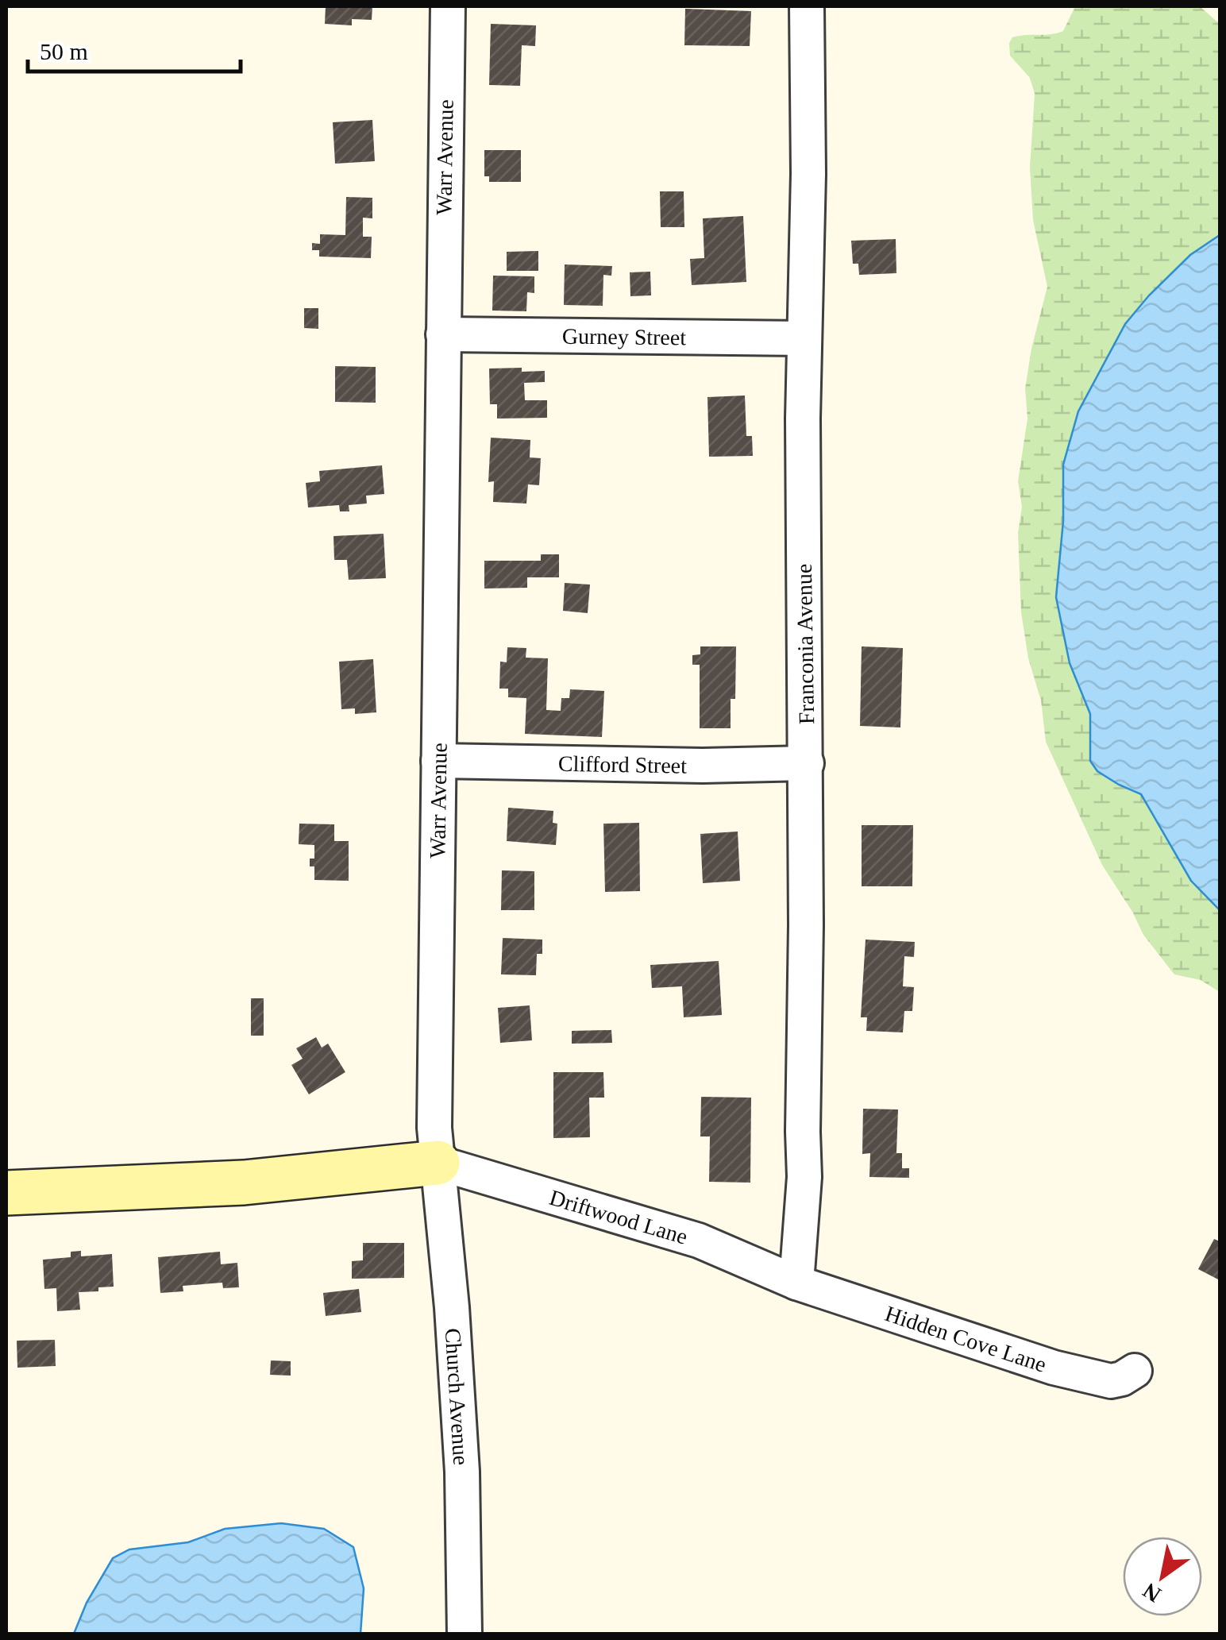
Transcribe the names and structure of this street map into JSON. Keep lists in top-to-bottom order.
{
  "streets": {
    "street": [
      "Warr Avenue",
      "Gurney Street",
      "Franconia Avenue",
      "Clifford Street",
      "Driftwood Lane",
      "Hidden Cove Lane",
      "Church Avenue"
    ]
  },
  "crossings": [
    ["Warr Avenue", "Gurney Street"],
    ["Warr Avenue", "Clifford Street"],
    ["Warr Avenue", "Driftwood Lane"],
    ["Warr Avenue", "Church Avenue"],
    ["Gurney Street", "Franconia Avenue"],
    ["Franconia Avenue", "Clifford Street"],
    ["Franconia Avenue", "Driftwood Lane"],
    ["Franconia Avenue", "Hidden Cove Lane"],
    ["Driftwood Lane", "Hidden Cove Lane"],
    ["Driftwood Lane", "Church Avenue"]
  ],
  "scale_bar": "50 m",
  "north": "bottom left"
}
